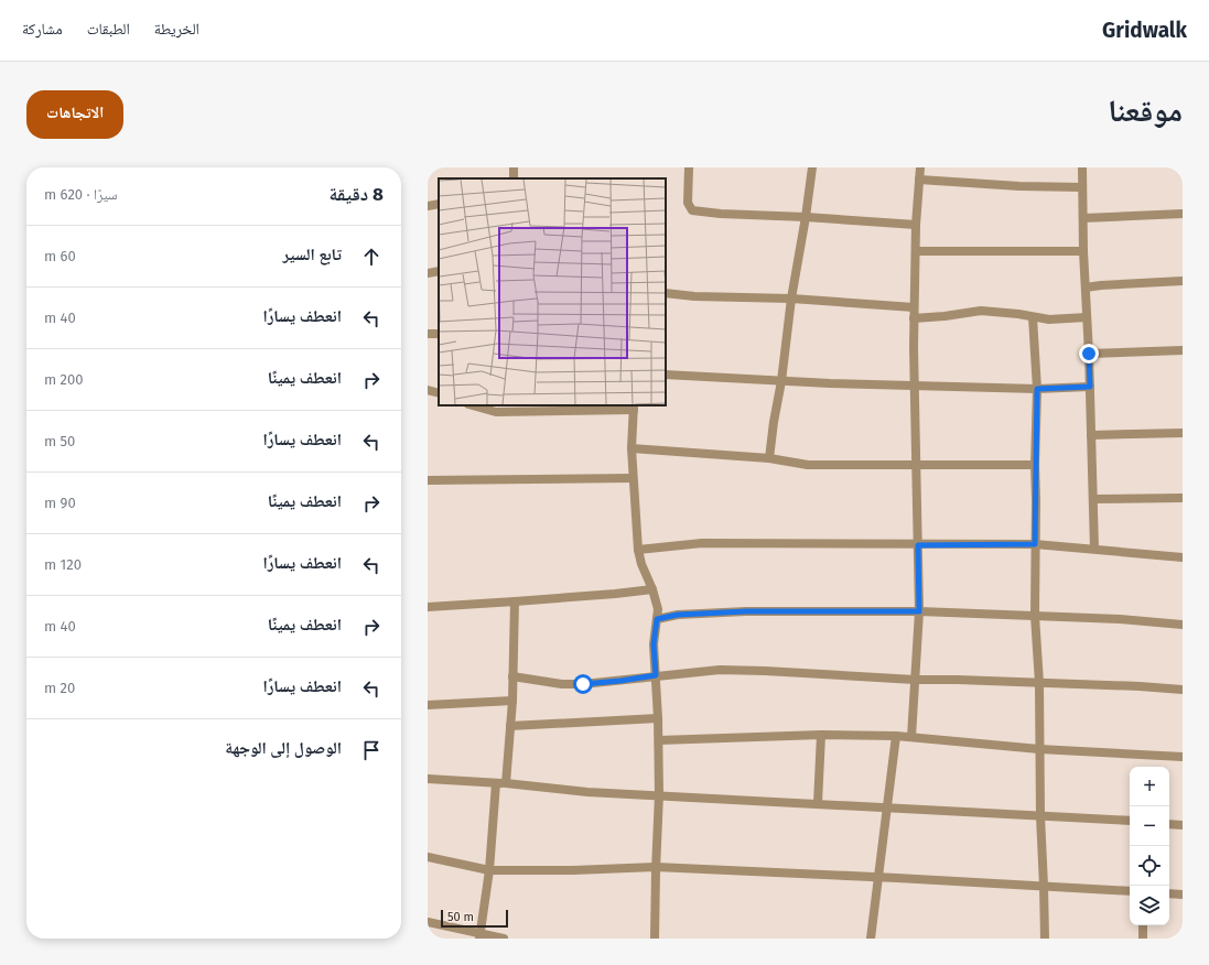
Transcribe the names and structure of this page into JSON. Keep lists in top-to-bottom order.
{
  "scale_bar": "50 m",
  "page": {
    "header": "Gridwalk",
    "nav": ["الخريطة", "الطبقات", "مشاركة"],
    "title": "موقعنا",
    "buttons": "الاتجاهات",
    "heading": ["8 دقيقة", "سيرًا · 620 m"],
    "list": [
      ["تابع السير", "60 m"],
      ["انعطف يسارًا", "40 m"],
      ["انعطف يمينًا", "200 m"],
      ["انعطف يسارًا", "50 m"],
      ["انعطف يمينًا", "90 m"],
      ["انعطف يسارًا", "120 m"],
      ["انعطف يمينًا", "40 m"],
      ["انعطف يسارًا", "20 m"],
      "الوصول إلى الوجهة"
    ],
    "map_buttons": ["+", "−"],
    "scale": "50 m"
  }
}
